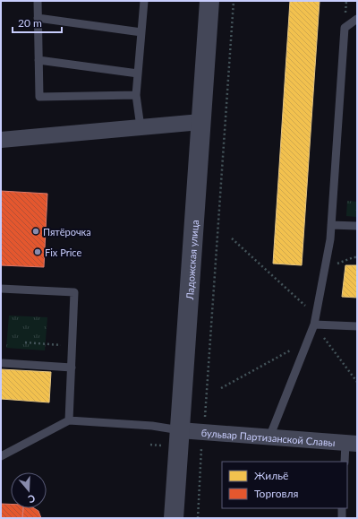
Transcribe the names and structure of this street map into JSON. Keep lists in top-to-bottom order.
{
  "streets": {
    "street": ["Ладожская улица", "бульвар Партизанской Славы"]
  },
  "crossings": [
    ["Ладожская улица", "бульвар Партизанской Славы"]
  ],
  "places": ["Пятёрочка", "Fix Price"],
  "legend": ["Жильё", "Торговля"],
  "scale_bar": "20 m",
  "north": "bottom"
}
